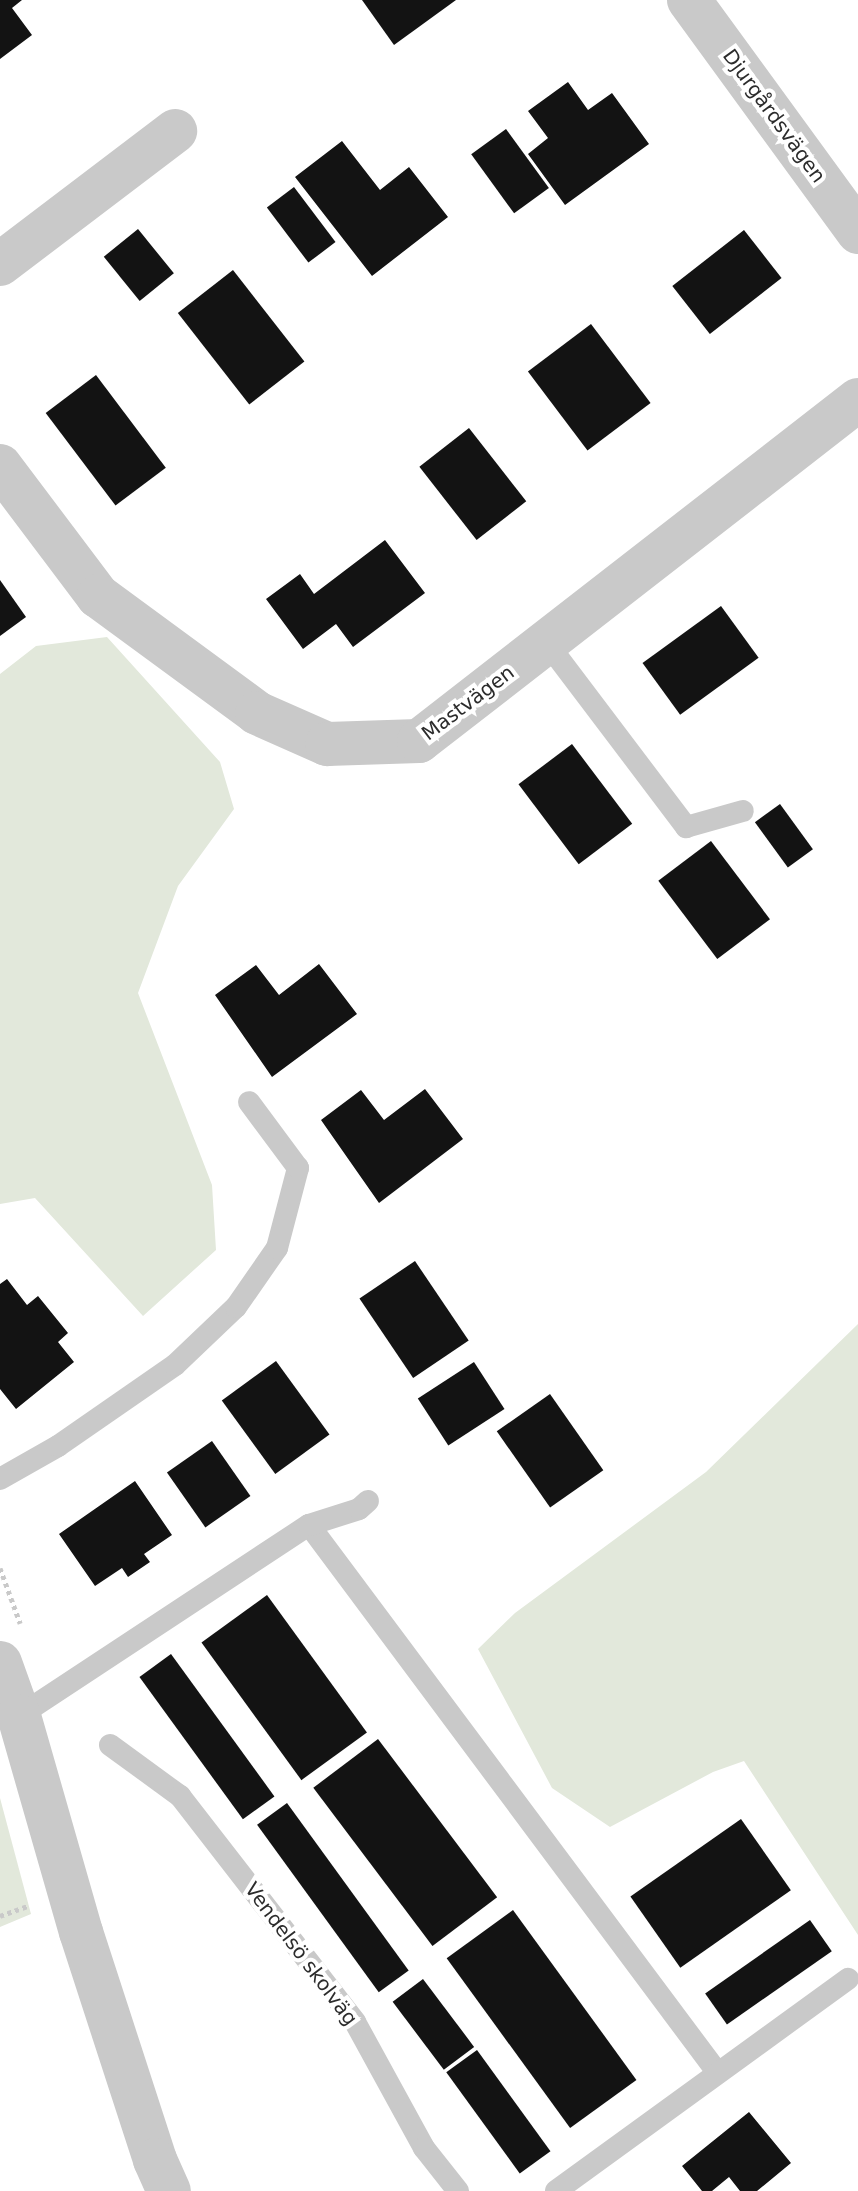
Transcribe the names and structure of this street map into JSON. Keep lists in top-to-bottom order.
{
  "streets": {
    "street": ["Djurgårdsvägen", "Mastvägen"],
    "lane": ["Vendelsö skolväg"]
  }
}
